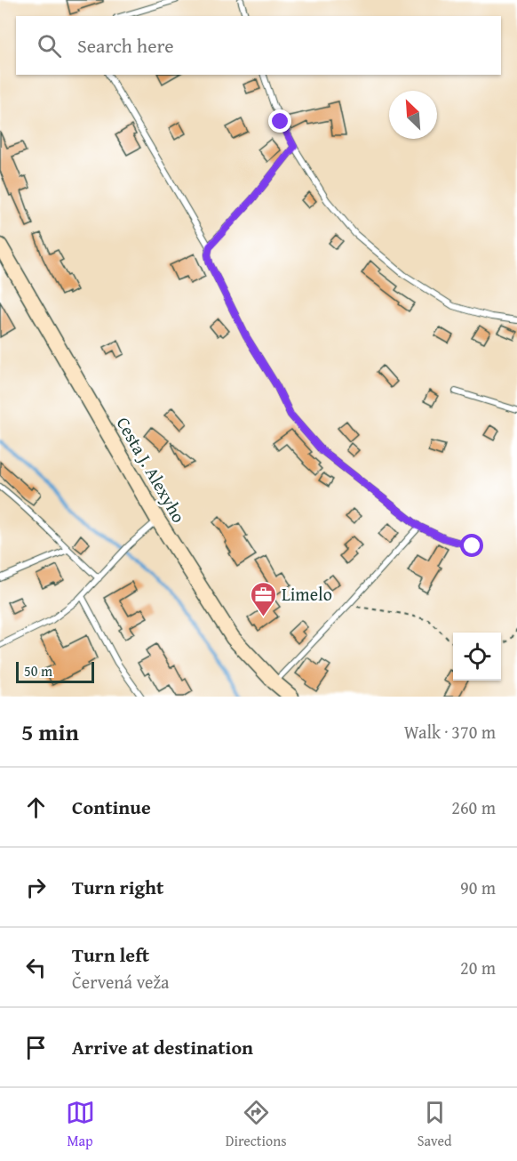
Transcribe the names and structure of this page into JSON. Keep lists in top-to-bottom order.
{
  "streets": {
    "main road": ["Cesta J. Alexyho"]
  },
  "places": {
    "office": ["Limelo"]
  },
  "scale_bar": "50 m",
  "north": "top left",
  "page": {
    "search": "Search here",
    "scale": "50 m",
    "heading": ["5 min", "Walk · 370 m"],
    "list": [
      ["Continue", "260 m"],
      ["Turn right", "90 m"],
      ["Turn left", "Červená veža", "20 m"],
      "Arrive at destination"
    ],
    "nav": ["Map", "Directions", "Saved"]
  }
}
